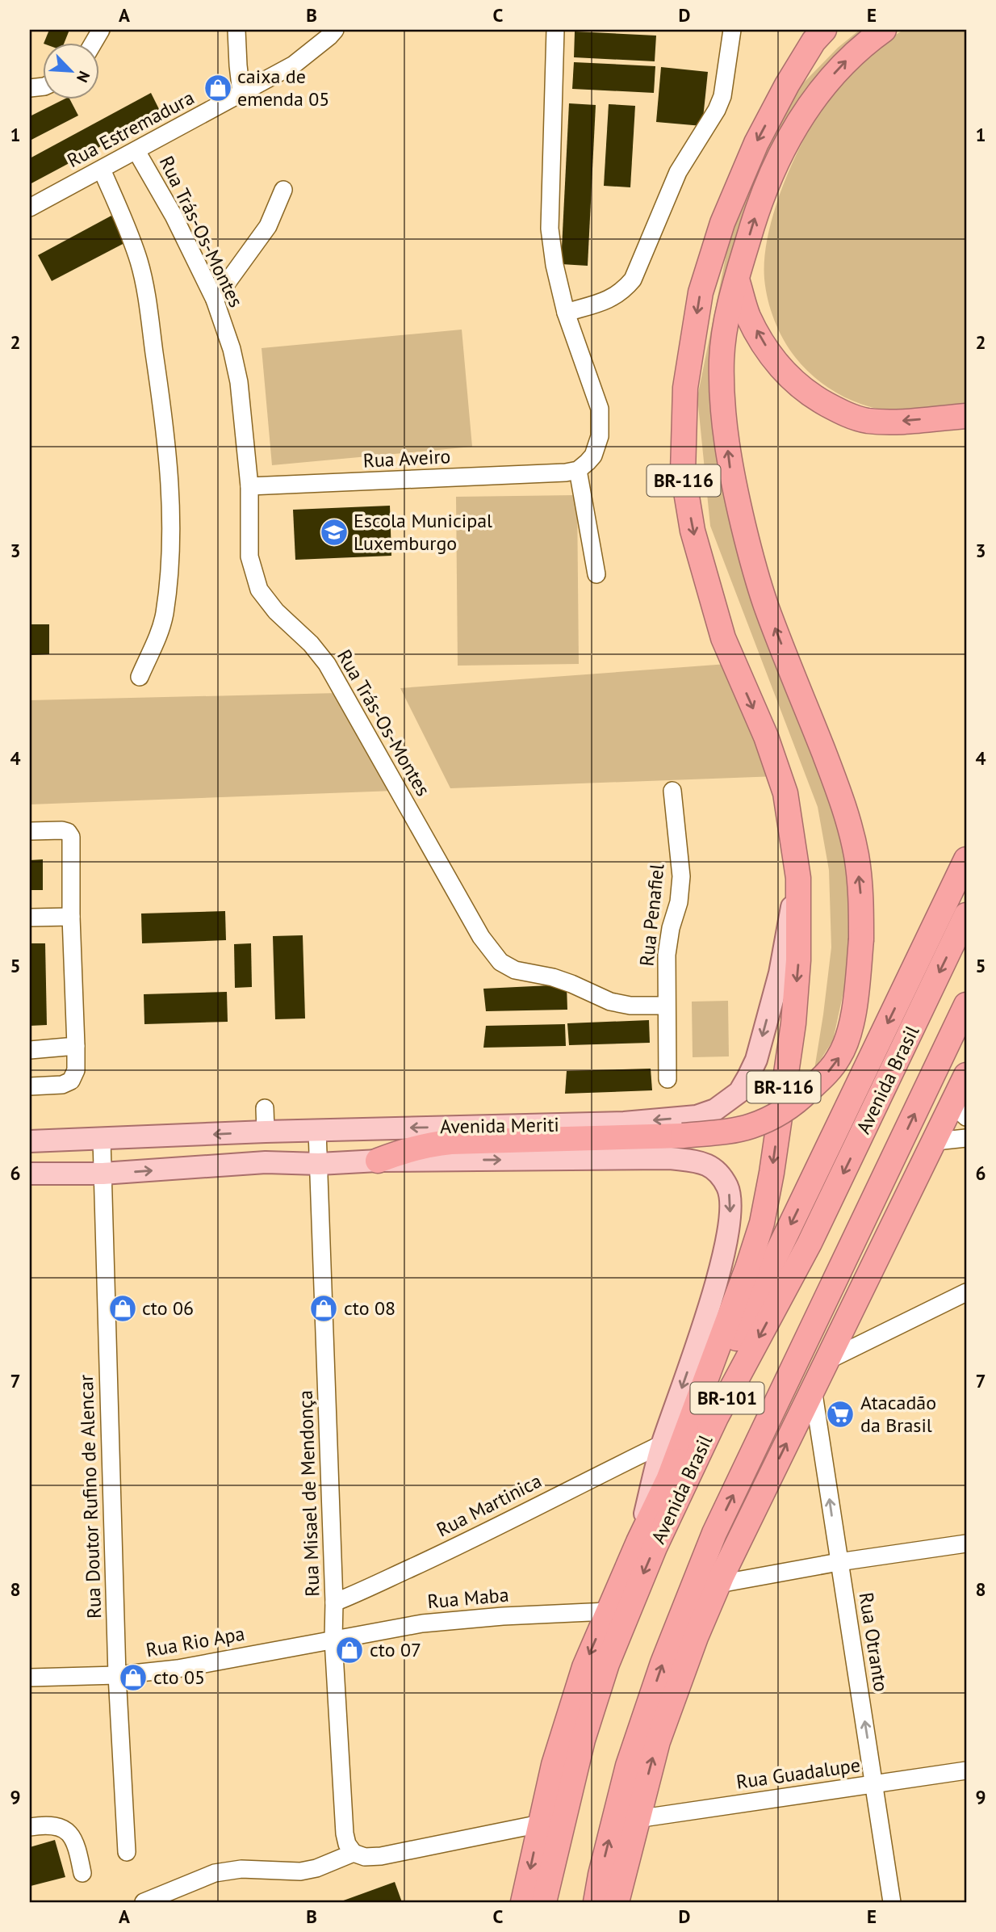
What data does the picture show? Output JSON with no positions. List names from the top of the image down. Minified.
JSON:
{"streets":{"highway":["BR-116","Avenida Brasil","BR-101"],"main road":["Avenida Meriti"],"street":["Rua Estremadura","Rua Trás-Os-Montes","Rua Aveiro","Rua Penafiel","Rua Misael de Mendonça","Rua Doutor Rufino de Alencar","Rua Martinica","Rua Maba","Rua Rio Apa","Rua Otranto","Rua Guadalupe"]},"crossings":[["Rua Estremadura","Rua Trás-Os-Montes"],["Rua Trás-Os-Montes","Rua Aveiro"],["Rua Trás-Os-Montes","Rua Penafiel"],["BR-116","Avenida Brasil"],["BR-116","Avenida Meriti"],["Avenida Brasil","Avenida Meriti"],["Avenida Brasil","BR-101"],["Avenida Brasil","Rua Martinica"],["Avenida Brasil","Rua Maba"],["Avenida Meriti","Rua Misael de Mendonça"],["Avenida Meriti","Rua Doutor Rufino de Alencar"],["Rua Misael de Mendonça","Rua Martinica"],["Rua Misael de Mendonça","Rua Maba"],["Rua Misael de Mendonça","Rua Rio Apa"],["Rua Doutor Rufino de Alencar","Rua Rio Apa"],["Rua Maba","Rua Rio Apa"],["Rua Otranto","Rua Guadalupe"]],"one_way":["Rua Otranto"],"places":{"shop":["caixa de emenda 05","cto 06","cto 08","cto 07","cto 05"],"school or university":["Escola Municipal Luxemburgo"],"supermarket":["Atacadão da Brasil"]},"north":"bottom right","grid":{"columns":["A","B","C","D","E"],"rows":["1","2","3","4","5","6","7","8","9"]}}
